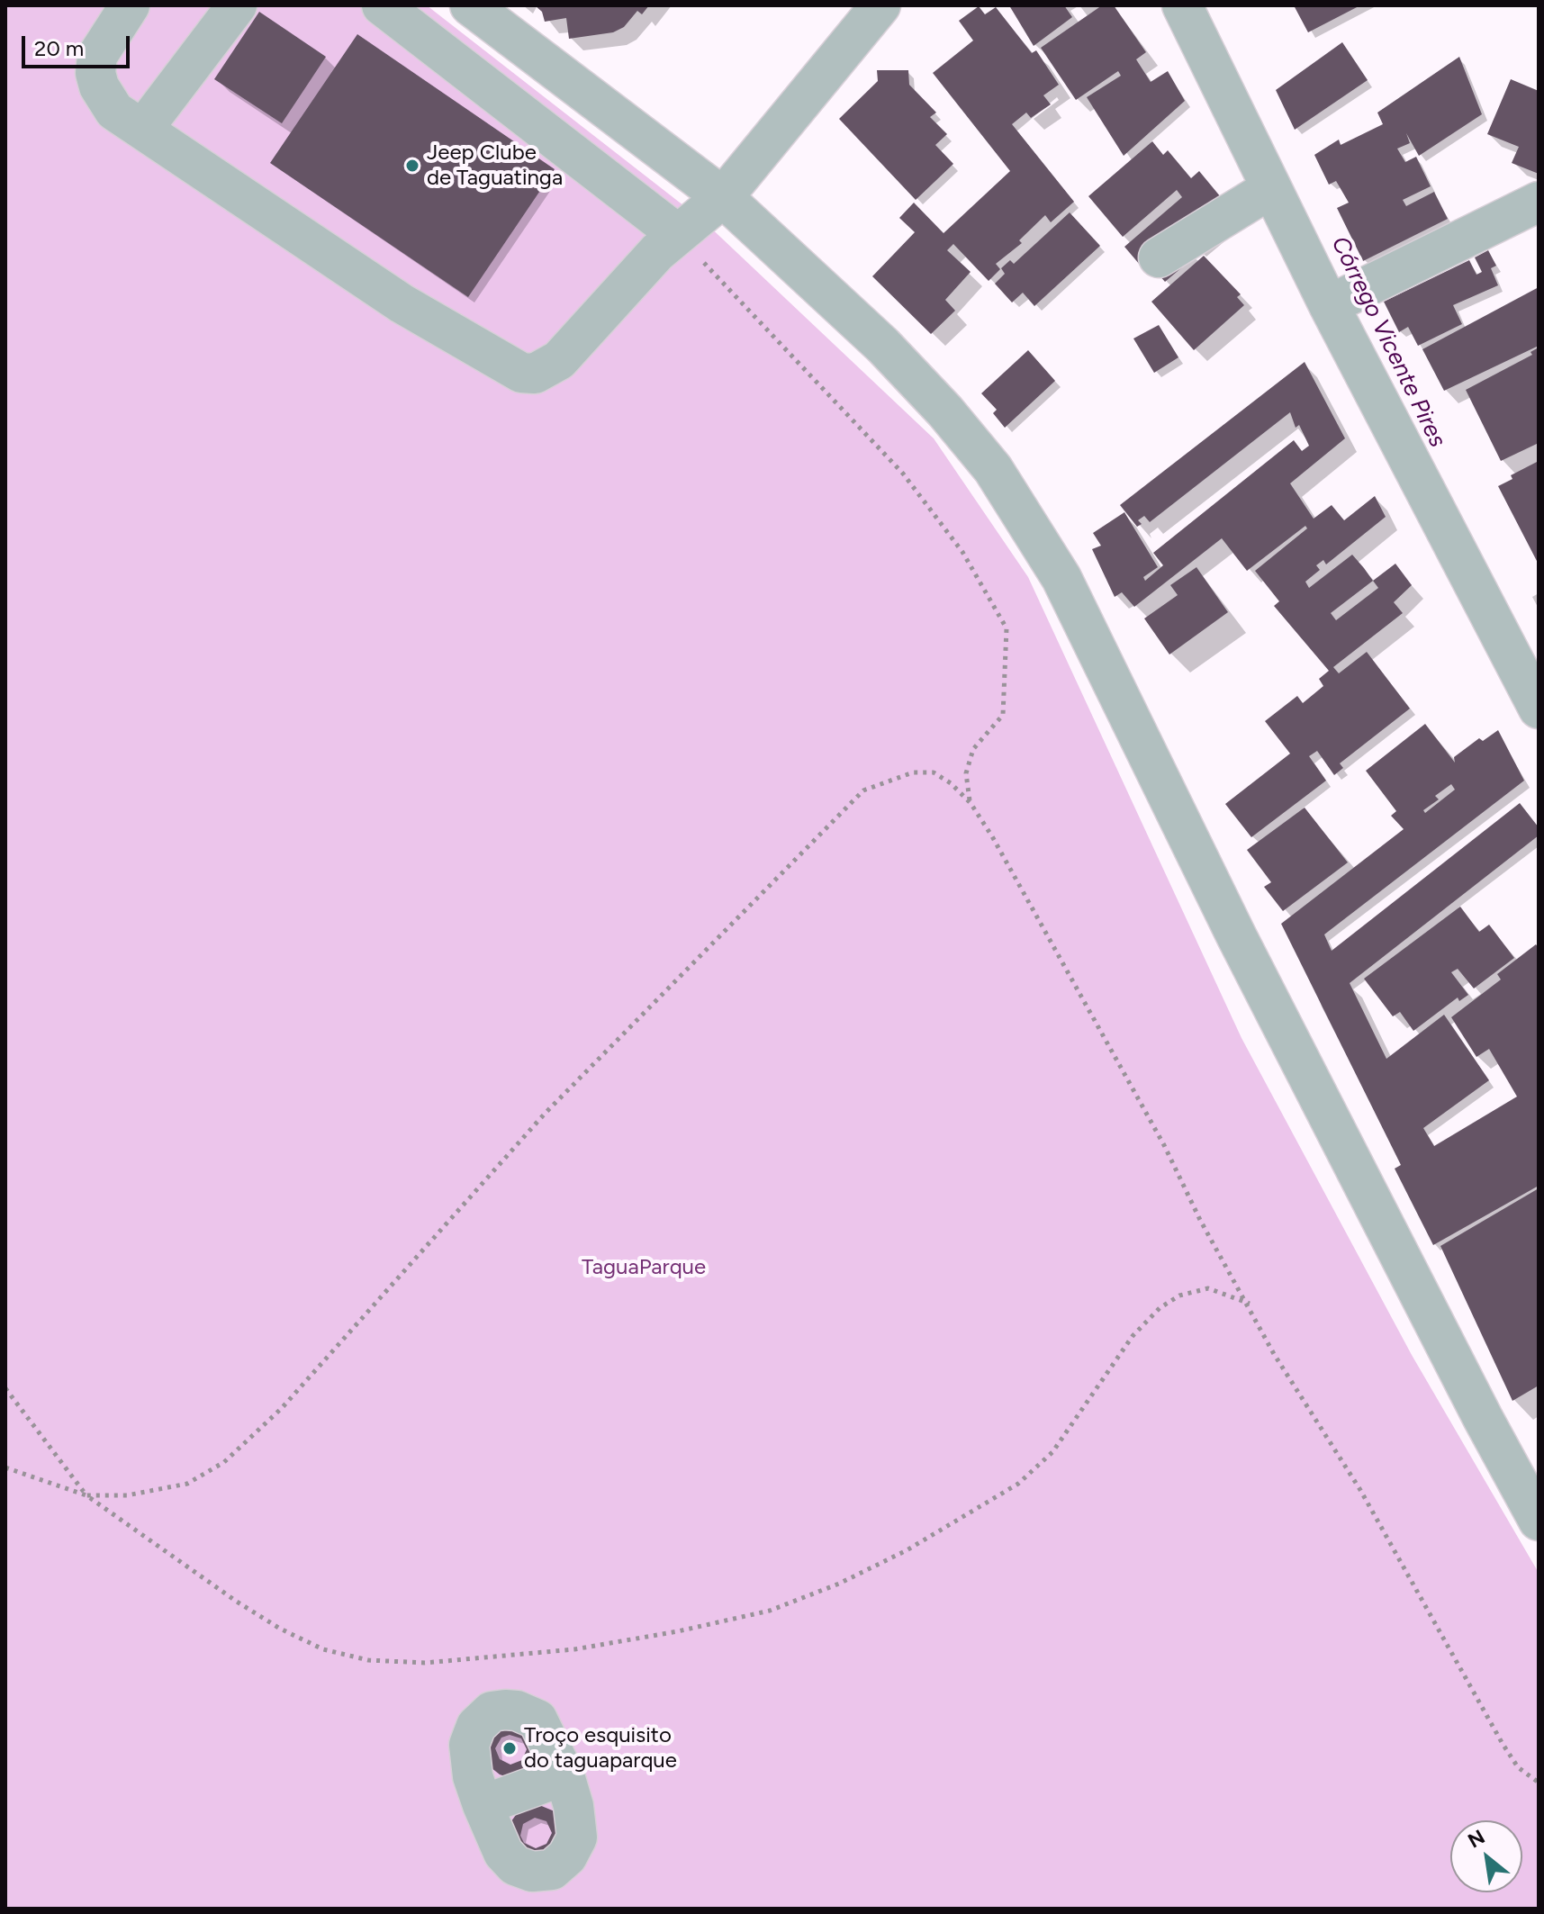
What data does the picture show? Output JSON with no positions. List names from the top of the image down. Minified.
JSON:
{"water":["Córrego Vicente Pires"],"parks":["TaguaParque"],"places":["Jeep Clube de Taguatinga","Troço esquisito do taguaparque"],"scale_bar":"20 m","north":"top left"}
